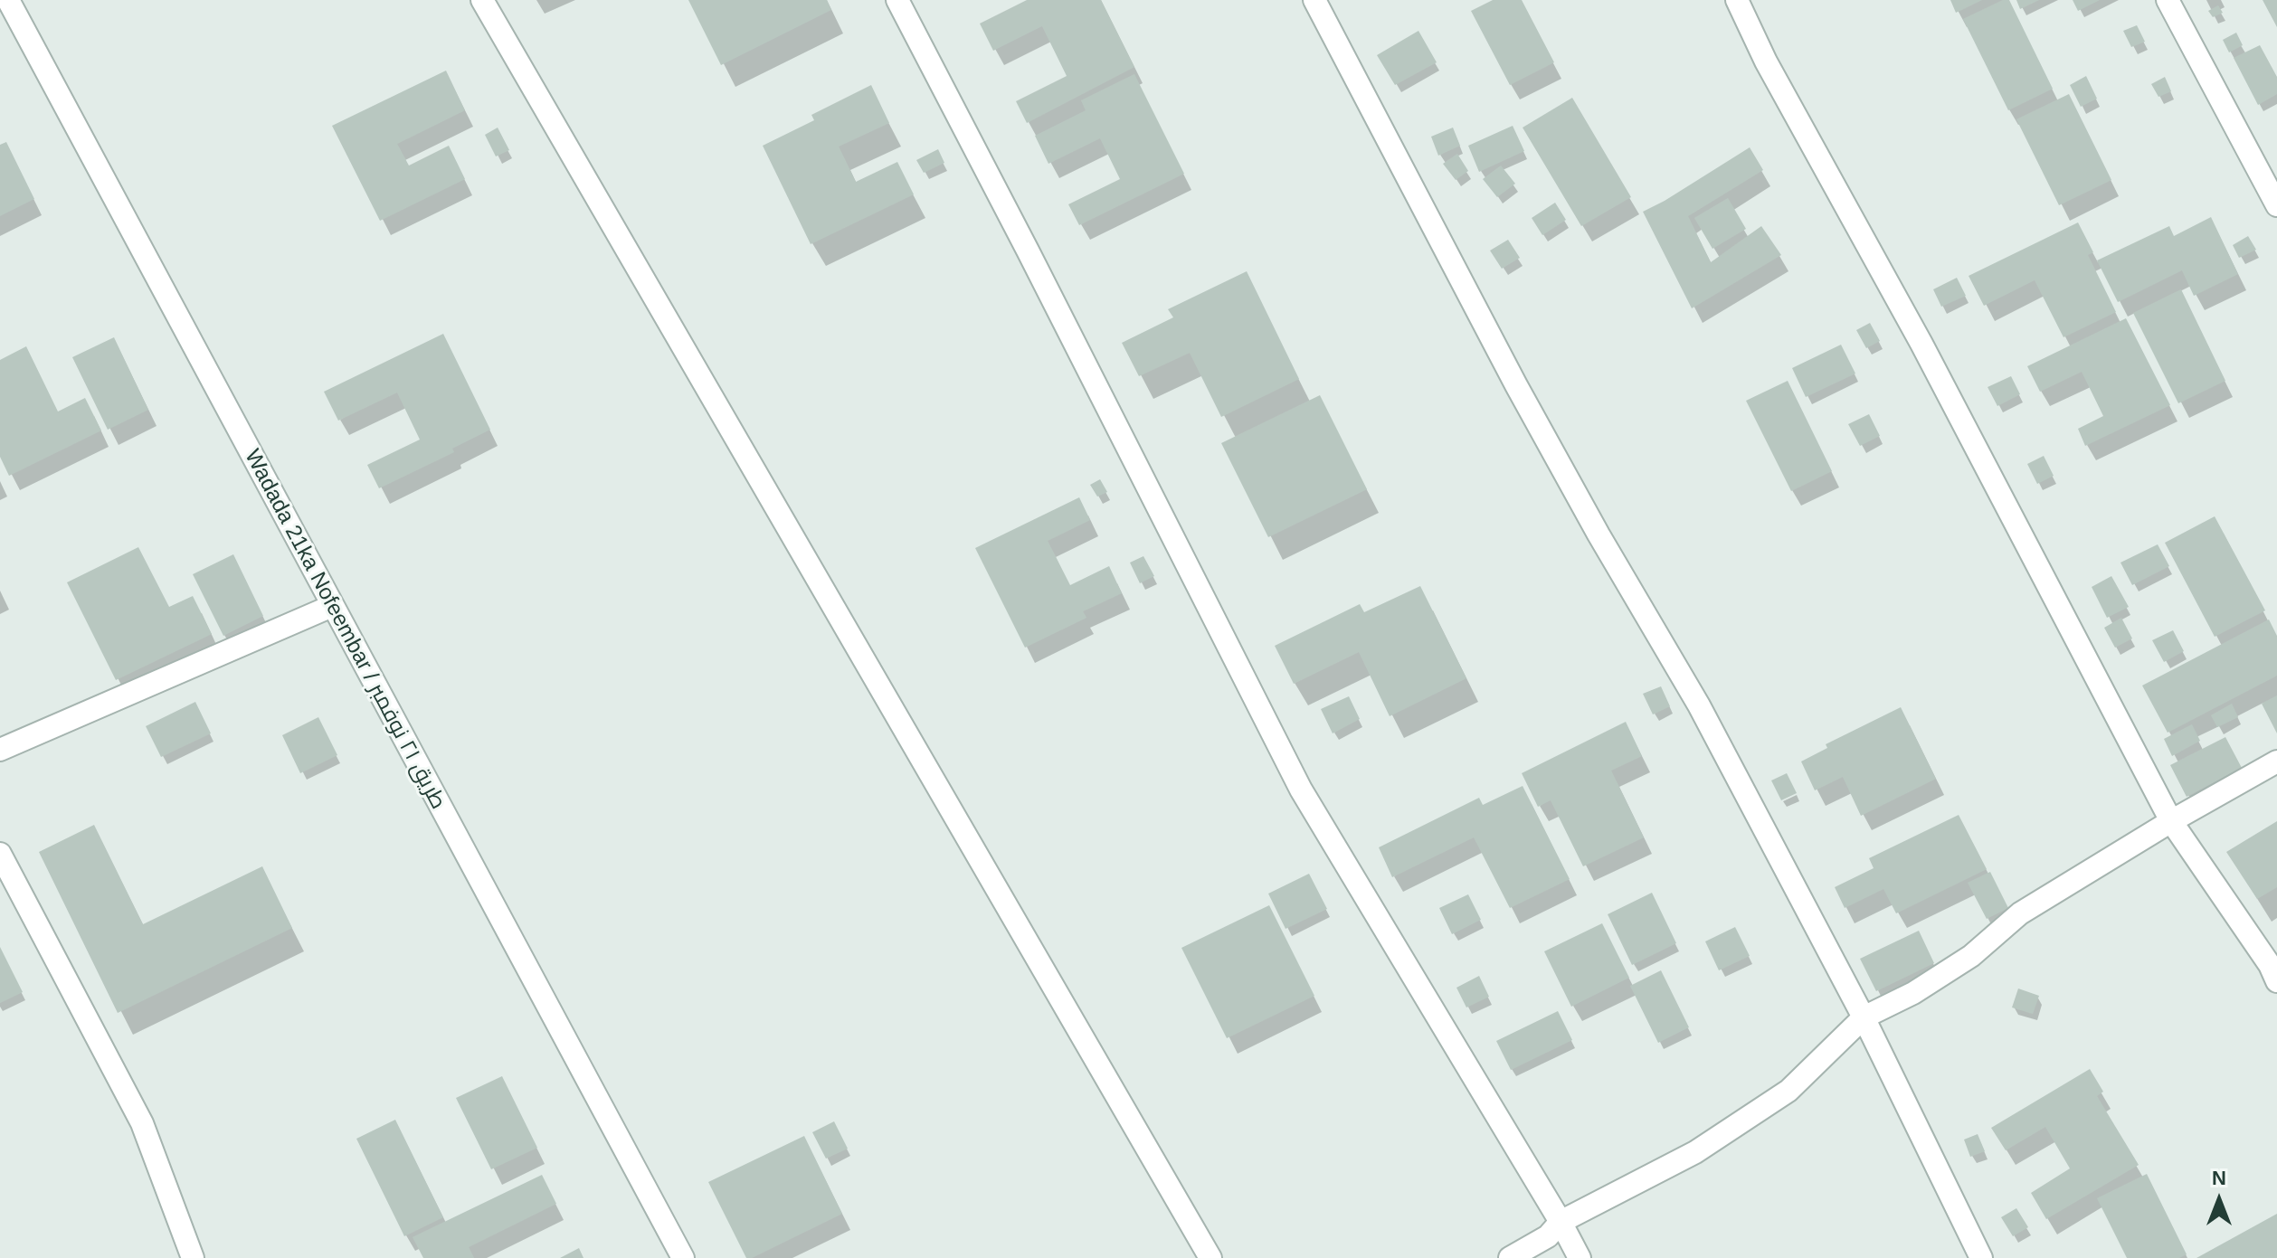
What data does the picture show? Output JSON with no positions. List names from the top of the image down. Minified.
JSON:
{"streets":{"street":["Wadada 21ka Nofeembar / طريق ٢١ نوفمبر"]},"north":"top"}
